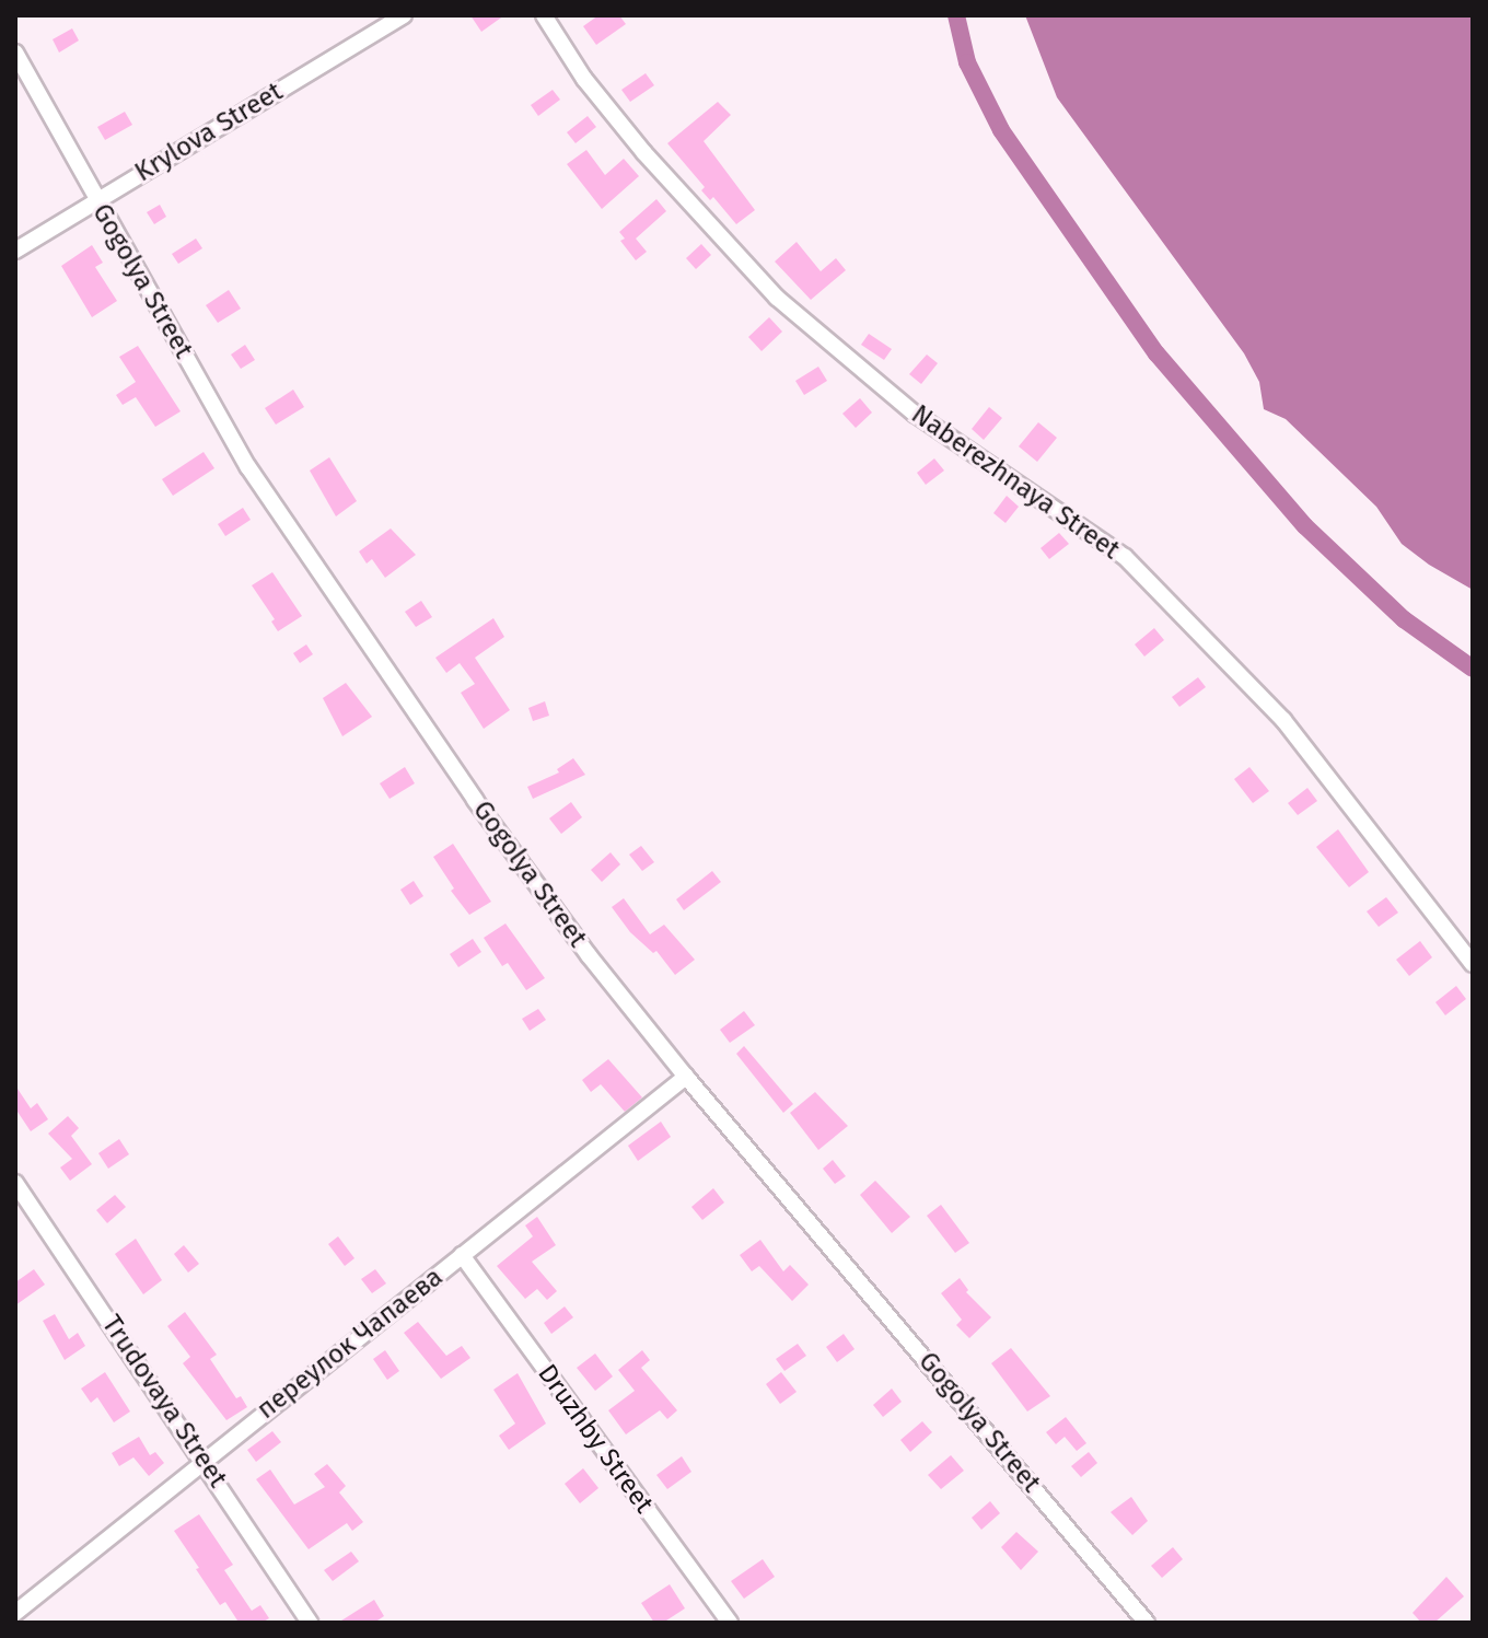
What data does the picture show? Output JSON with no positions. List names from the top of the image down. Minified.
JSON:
{"streets":{"street":["Krylova Street","Gogolya Street","Naberezhnaya Street","переулок Чапаева","Trudovaya Street","Druzhby Street"]},"crossings":[["Krylova Street","Gogolya Street"],["Gogolya Street","переулок Чапаева"],["переулок Чапаева","Trudovaya Street"],["переулок Чапаева","Druzhby Street"]]}
